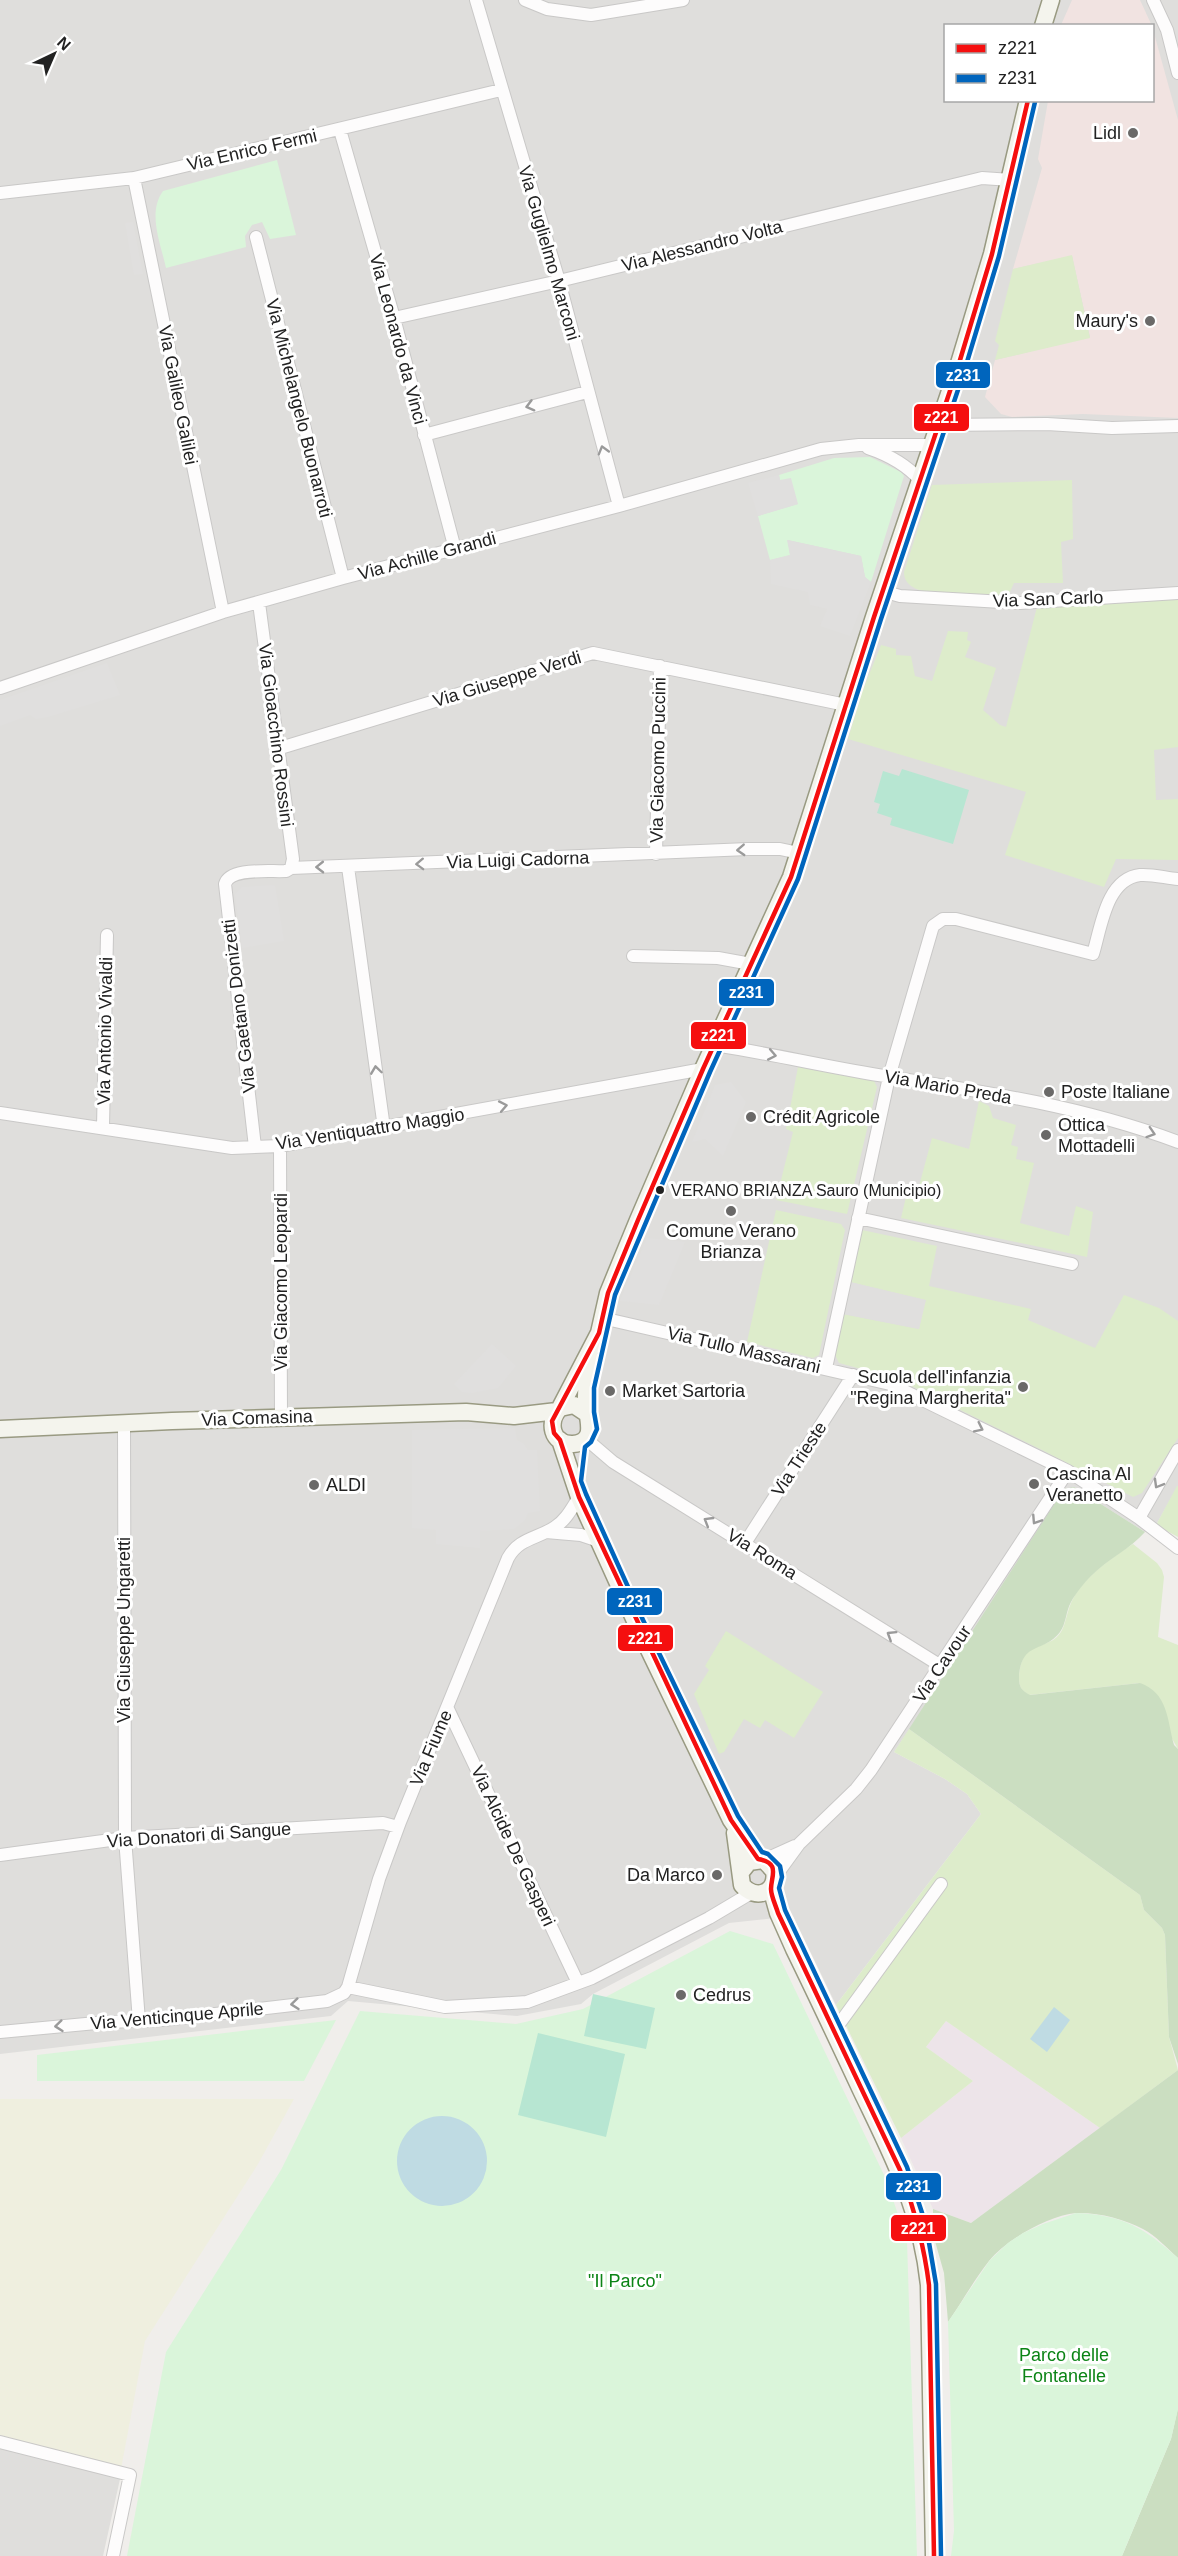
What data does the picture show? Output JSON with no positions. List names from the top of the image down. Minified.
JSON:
{"streets":{"main road":["Via Comasina"],"street":["Via Enrico Fermi","Via Alessandro Volta","Via Guglielmo Marconi","Via Leonardo da Vinci","Via Galileo Galilei","Via Michelangelo Buonarroti","Via Achille Grandi","Via San Carlo","Via Giuseppe Verdi","Via Gioacchino Rossini","Via Giacomo Puccini","Via Luigi Cadorna","Via Gaetano Donizetti","Via Antonio Vivaldi","Via Mario Preda","Via Ventiquattro Maggio","Via Giacomo Leopardi","Via Tullo Massarani","Via Trieste","Via Roma","Via Giuseppe Ungaretti","Via Cavour","Via Fiume","Via Donatori di Sangue","Via Alcide De Gasperi","Via Venticinque Aprile"]},"crossings":[["Via Enrico Fermi","Via Guglielmo Marconi"],["Via Enrico Fermi","Via Leonardo da Vinci"],["Via Enrico Fermi","Via Galileo Galilei"],["Via Alessandro Volta","Via Guglielmo Marconi"],["Via Alessandro Volta","Via Leonardo da Vinci"],["Via Guglielmo Marconi","Via Achille Grandi"],["Via Leonardo da Vinci","Via Achille Grandi"],["Via Galileo Galilei","Via Achille Grandi"],["Via Michelangelo Buonarroti","Via Achille Grandi"],["Via Achille Grandi","Via Gioacchino Rossini"],["Via Giuseppe Verdi","Via Gioacchino Rossini"],["Via Giuseppe Verdi","Via Giacomo Puccini"],["Via Gioacchino Rossini","Via Luigi Cadorna"],["Via Giacomo Puccini","Via Luigi Cadorna"],["Via Luigi Cadorna","Via Gaetano Donizetti"],["Via Gaetano Donizetti","Via Ventiquattro Maggio"],["Via Antonio Vivaldi","Via Ventiquattro Maggio"],["Via Ventiquattro Maggio","Via Giacomo Leopardi"],["Via Giacomo Leopardi","Via Comasina"],["Via Tullo Massarani","Via Trieste"],["Via Tullo Massarani","Via Cavour"],["Via Comasina","Via Roma"],["Via Comasina","Via Giuseppe Ungaretti"],["Via Trieste","Via Roma"],["Via Roma","Via Cavour"],["Via Giuseppe Ungaretti","Via Donatori di Sangue"],["Via Giuseppe Ungaretti","Via Venticinque Aprile"],["Via Fiume","Via Donatori di Sangue"],["Via Fiume","Via Alcide De Gasperi"],["Via Fiume","Via Venticinque Aprile"]],"one_way":["Via Luigi Cadorna","Via Mario Preda","Via Ventiquattro Maggio","Via Tullo Massarani","Via Roma","Via Cavour","Via Venticinque Aprile"],"parks":["\"Il Parco\"","Parco delle Fontanelle"],"places":["Lidl","Maury's","Poste Italiane","Crédit Agricole","Ottica Mottadelli","VERANO BRIANZA Sauro (Municipio)","Comune Verano Brianza","Scuola dell'infanzia \"Regina Margherita\"","Market Sartoria","Cascina Al Veranetto","ALDI","Da Marco","Cedrus"],"lines":["transit line z221","transit line z231"],"legend":["z221","z231"],"north":"top right"}
